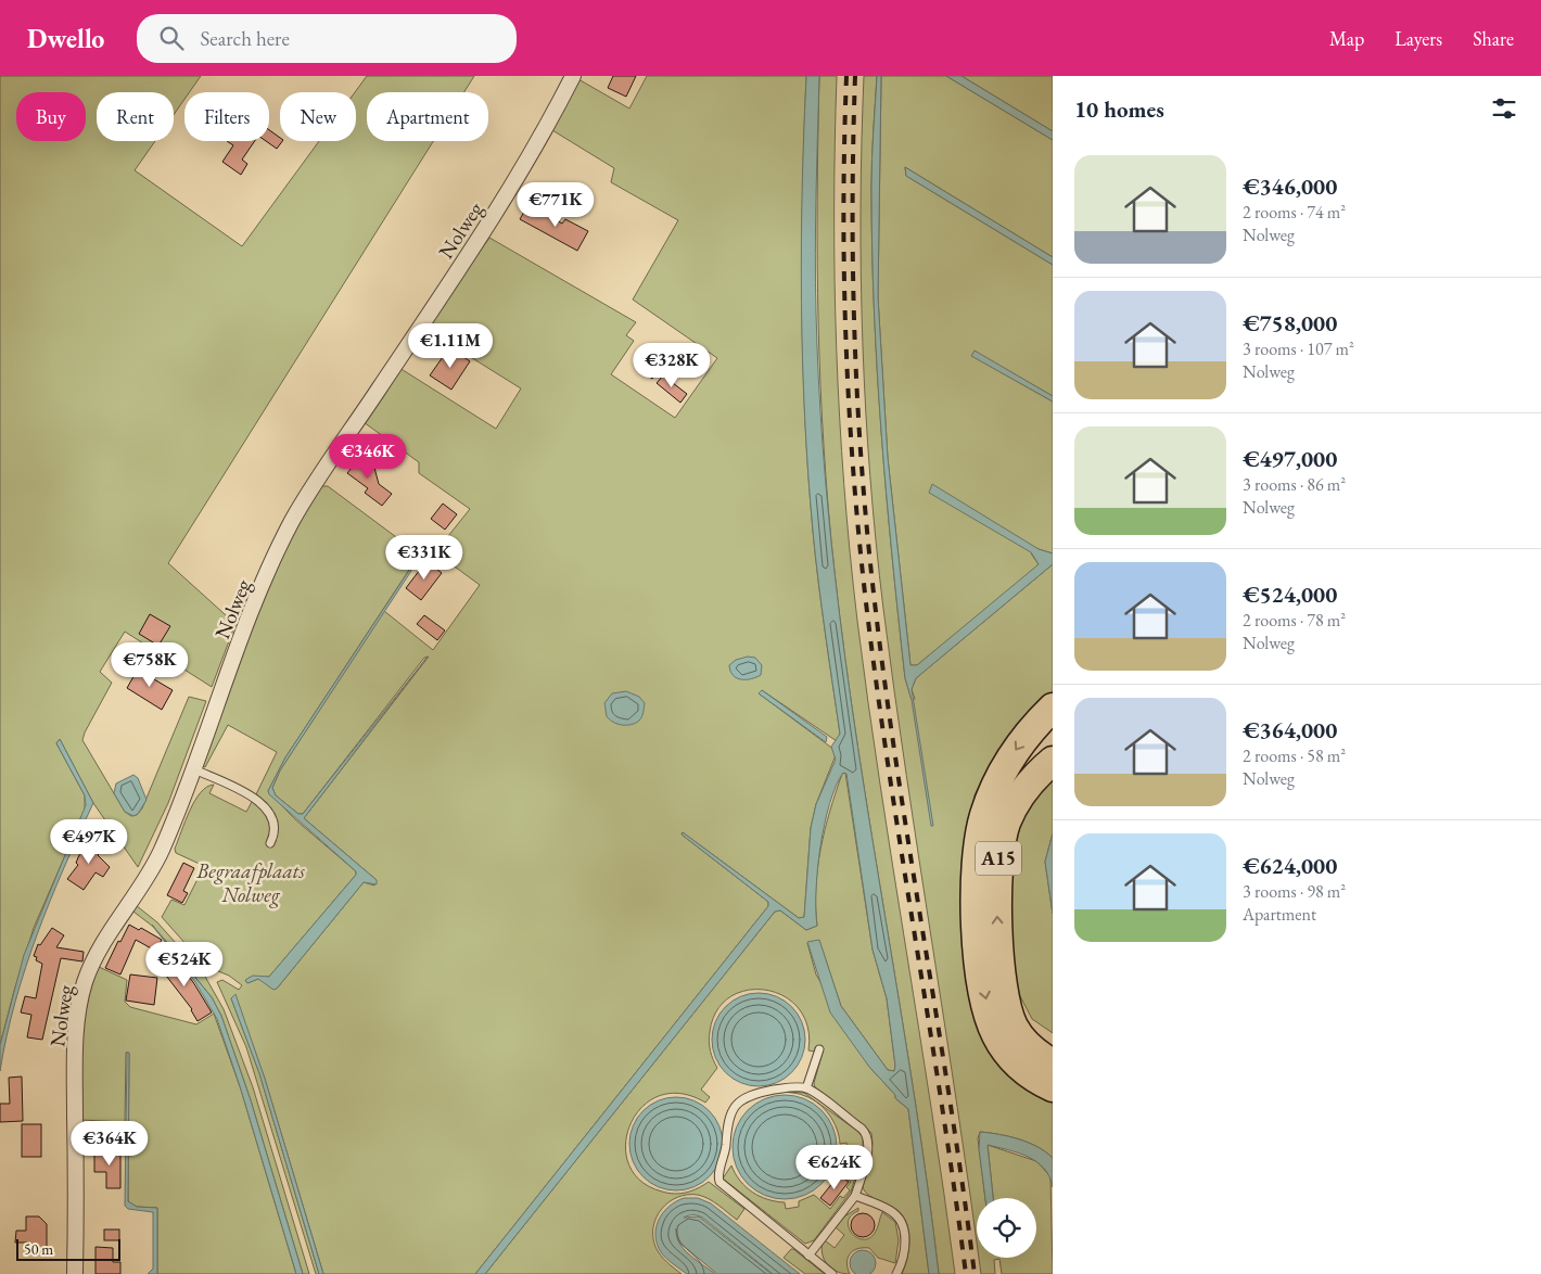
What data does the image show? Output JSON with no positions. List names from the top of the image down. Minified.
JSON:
{"streets":{"highway":["A15"],"street":["Nolweg"]},"parks":["Begraafplaats Nolweg"],"scale_bar":"50 m","page":{"header":"Dwello","search":"Search here","nav":["Map","Layers","Share"],"heading":"10 homes","chip":["Buy","Rent","Filters","New","Apartment"],"list":[{"name":"€346,000","note":"2 rooms · 74 m² · Nolweg"},{"name":"€758,000","note":"3 rooms · 107 m² · Nolweg"},{"name":"€497,000","note":"3 rooms · 86 m² · Nolweg"},{"name":"€524,000","note":"2 rooms · 78 m² · Nolweg"},{"name":"€364,000","note":"2 rooms · 58 m² · Nolweg"},{"name":"€624,000","note":"3 rooms · 98 m² · Apartment"}],"price":["€771K","€1.11M","€328K","€346K","€331K","€758K","€497K","€524K","€364K","€624K"],"scale":"50 m"}}
